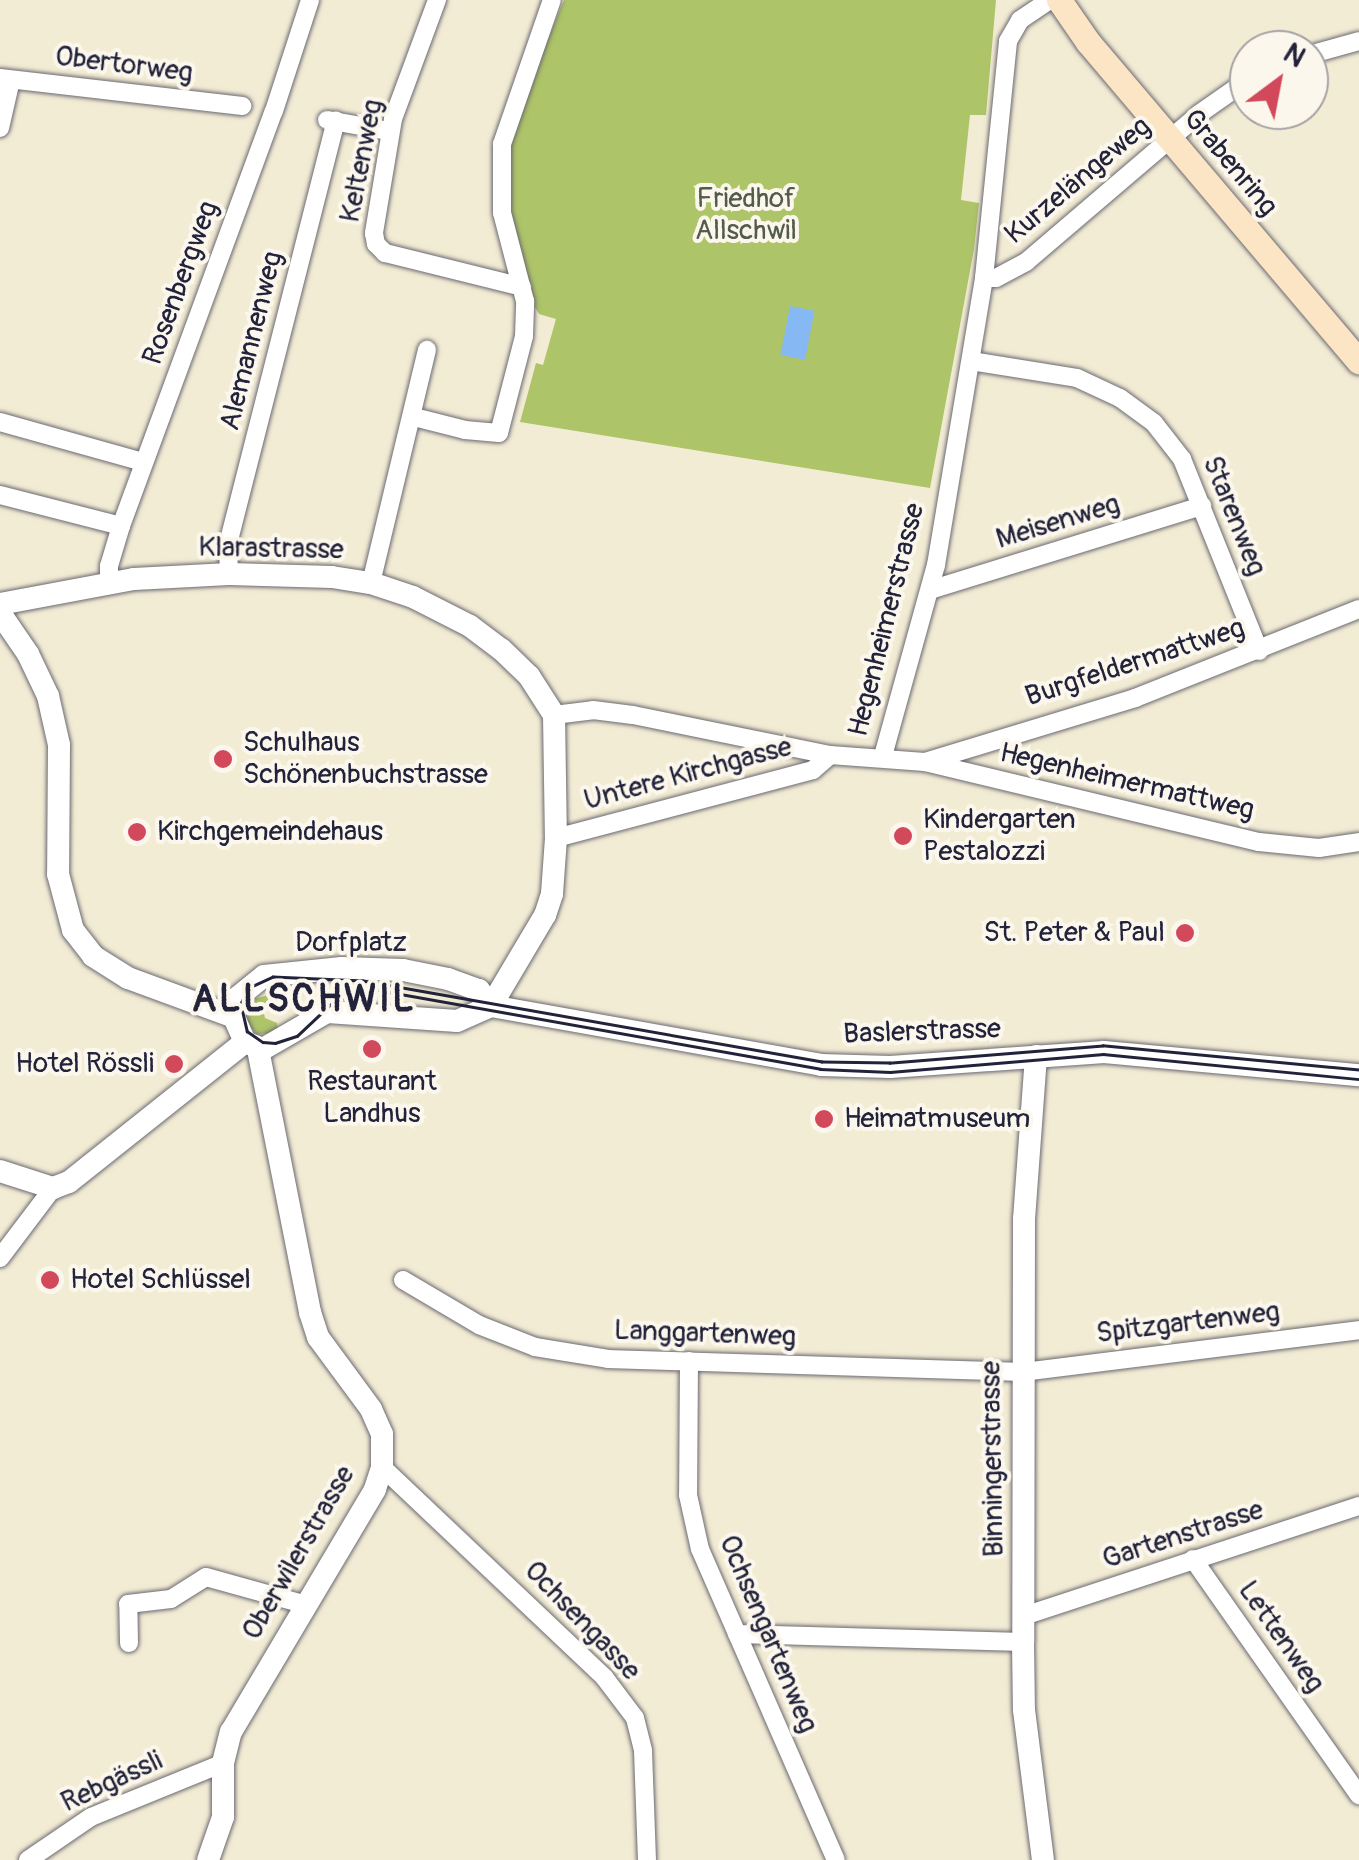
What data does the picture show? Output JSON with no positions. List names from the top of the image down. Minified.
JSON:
{"streets":{"main road":["Grabenring"],"street":["Obertorweg","Keltenweg","Kurzelängeweg","Rosenbergweg","Alemannenweg","Starenweg","Meisenweg","Klarastrasse","Hegenheimerstrasse","Burgfeldermattweg","Untere Kirchgasse","Hegenheimermattweg","Dorfplatz","Baslerstrasse","Spitzgartenweg","Langgartenweg","Binningerstrasse","Gartenstrasse","Oberwilerstrasse","Ochsengasse","Ochsengartenweg","Lettenweg","Rebgässli"]},"crossings":[["Grabenring","Kurzelängeweg"],["Kurzelängeweg","Hegenheimerstrasse"],["Rosenbergweg","Klarastrasse"],["Alemannenweg","Klarastrasse"],["Starenweg","Meisenweg"],["Starenweg","Hegenheimerstrasse"],["Starenweg","Burgfeldermattweg"],["Meisenweg","Hegenheimerstrasse"],["Klarastrasse","Hegenheimerstrasse"],["Hegenheimerstrasse","Untere Kirchgasse"],["Hegenheimerstrasse","Hegenheimermattweg"],["Burgfeldermattweg","Hegenheimermattweg"],["Dorfplatz","Baslerstrasse"],["Baslerstrasse","Binningerstrasse"],["Spitzgartenweg","Langgartenweg"],["Spitzgartenweg","Binningerstrasse"],["Langgartenweg","Binningerstrasse"],["Langgartenweg","Ochsengartenweg"],["Binningerstrasse","Gartenstrasse"],["Gartenstrasse","Lettenweg"],["Oberwilerstrasse","Ochsengasse"],["Oberwilerstrasse","Rebgässli"]],"districts":["ALLSCHWIL"],"parks":["Friedhof Allschwil"],"places":["Schulhaus Schönenbuchstrasse","Kirchgemeindehaus","Kindergarten Pestalozzi","St. Peter & Paul","Restaurant Landhus","Hotel Rössli","Heimatmuseum","Hotel Schlüssel"],"north":"top right"}
